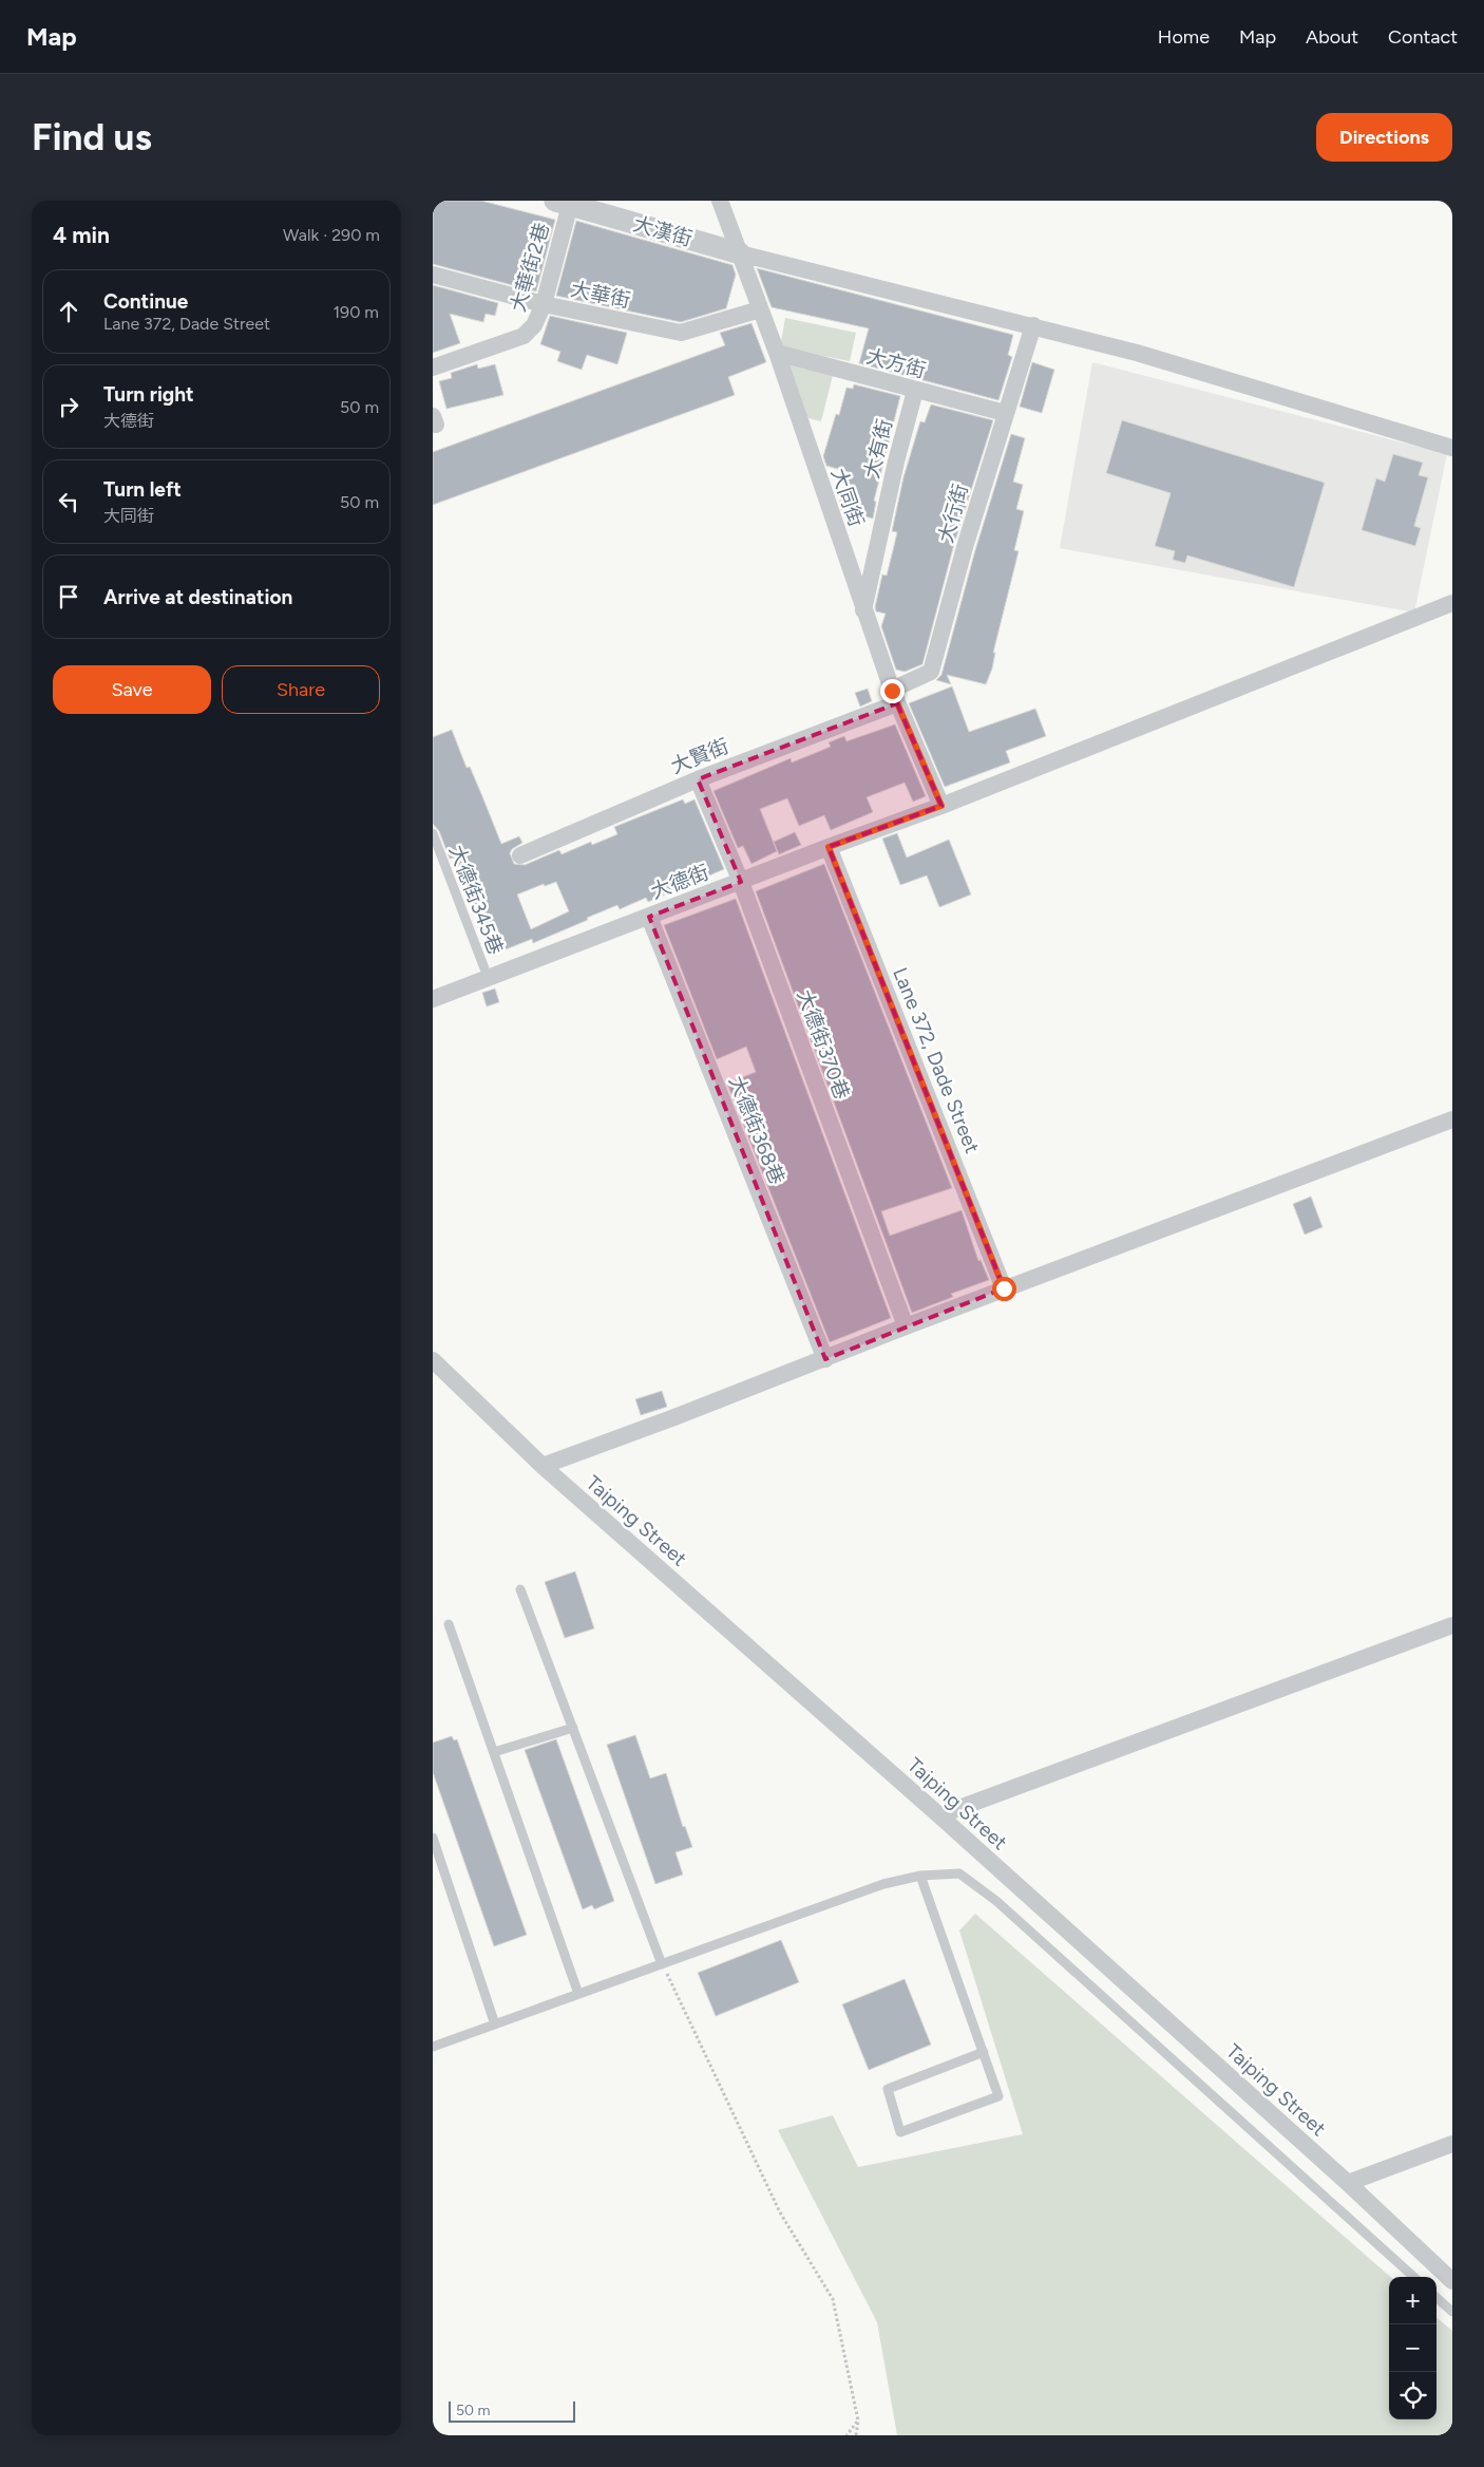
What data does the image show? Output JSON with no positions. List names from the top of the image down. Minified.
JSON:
{"streets":{"street":["大漢街","大華街2巷","大華街","大方街","大有街","大同街","大行街","大賢街","大德街","大德街370巷","Lane 372, Dade Street","大德街368巷","Taiping Street"],"lane":["大德街345巷"]},"crossings":[["大漢街","大華街2巷"],["大漢街","大同街"],["大華街2巷","大華街"],["大華街","大同街"],["大方街","大有街"],["大方街","大同街"],["大方街","大行街"],["大有街","大同街"],["大同街","大行街"],["大同街","大賢街"],["大同街","大德街"],["大行街","大賢街"],["大賢街","大德街370巷"],["大德街","大德街345巷"],["大德街","大德街370巷"],["大德街","Lane 372, Dade Street"],["大德街","大德街368巷"]],"scale_bar":"50 m","page":{"header":"Map","nav":["Home","Map","About","Contact"],"buttons":["Directions",["Save","Share"]],"title":"Find us","heading":["4 min","Walk · 290 m"],"list":[["Continue","Lane 372, Dade Street","190 m"],["Turn right","大德街","50 m"],["Turn left","大同街","50 m"],"Arrive at destination"],"map_buttons":["+","−"],"scale":"50 m"}}
